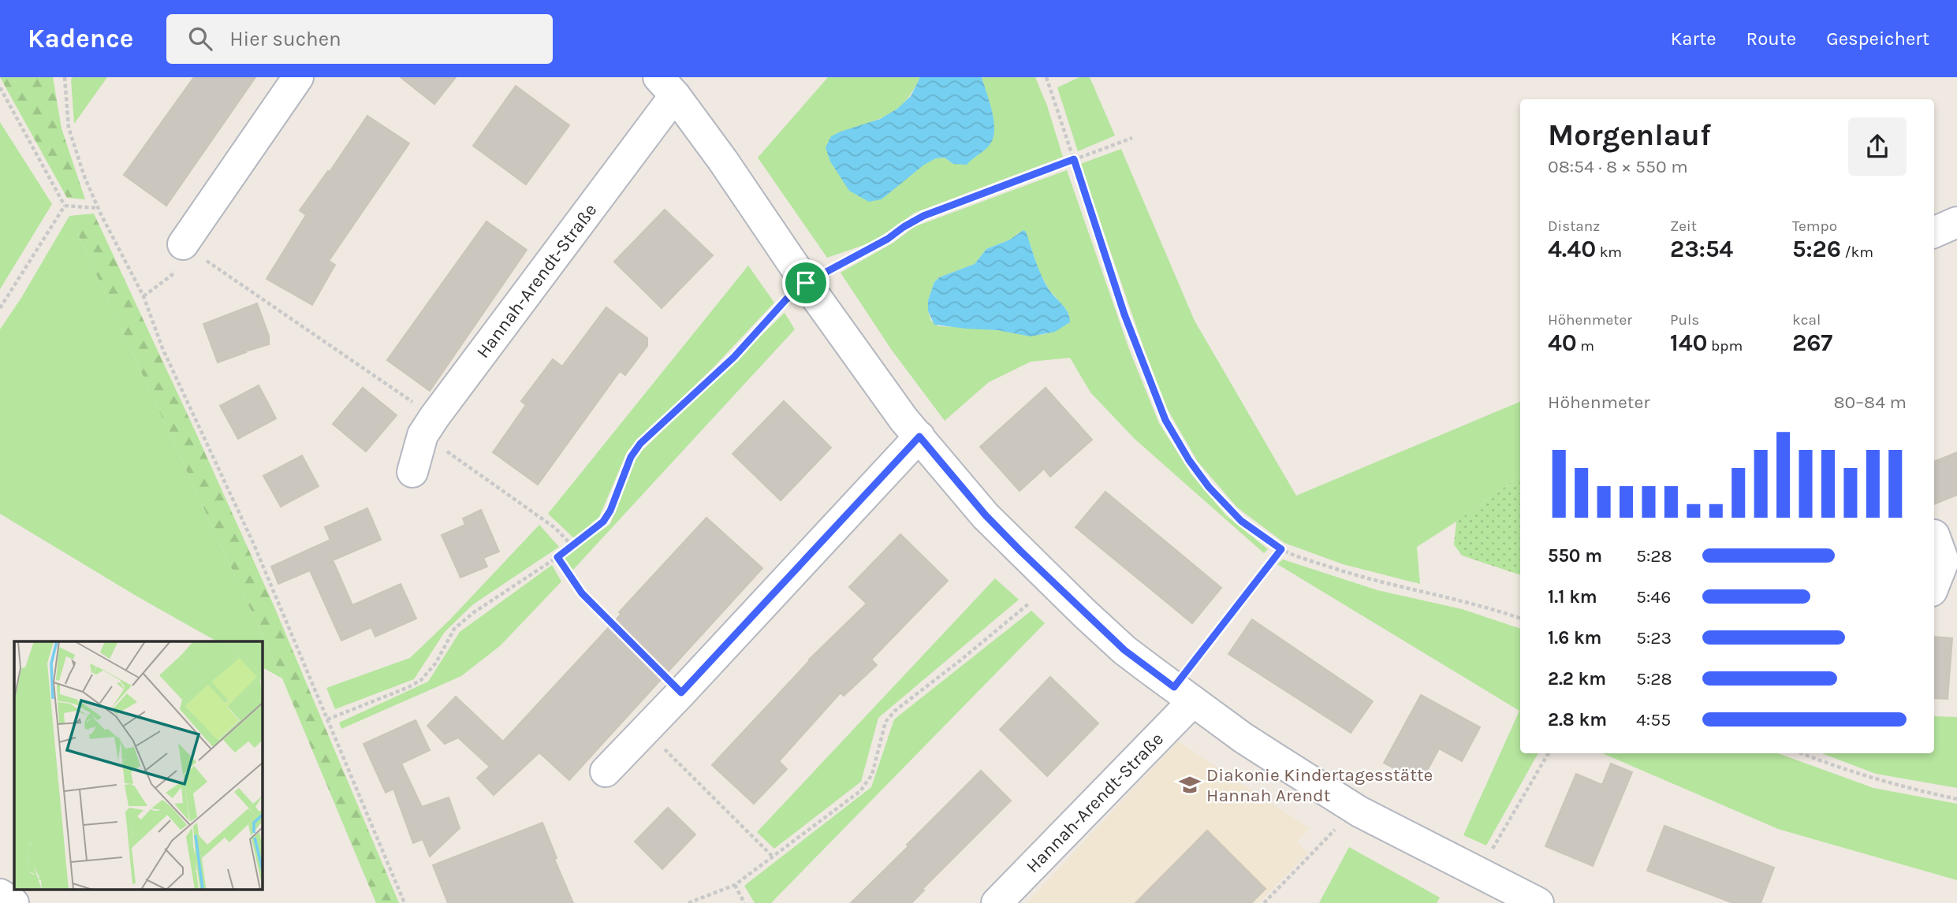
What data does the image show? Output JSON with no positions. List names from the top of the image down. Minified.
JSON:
{"streets":{"street":["Hannah-Arendt-Straße"]},"places":{"school or university":["Diakonie Kindertagesstätte Hannah Arendt"]},"page":{"header":"Kadence","search":"Hier suchen","nav":["Karte","Route","Gespeichert"],"heading":["Morgenlauf","08:54 · 8 × 550 m"],"stats":[["Distanz","4.40 km"],["Zeit","23:54"],["Tempo","5:26 /km"],["Höhenmeter","40 m"],["Puls","140 bpm"],["kcal","267"]],"chart":["Höhenmeter","80–84 m"],"list":[{"name":"550 m","note":"5:28"},{"name":"1.1 km","note":"5:46"},{"name":"1.6 km","note":"5:23"},{"name":"2.2 km","note":"5:28"},{"name":"2.8 km","note":"4:55"}]}}
